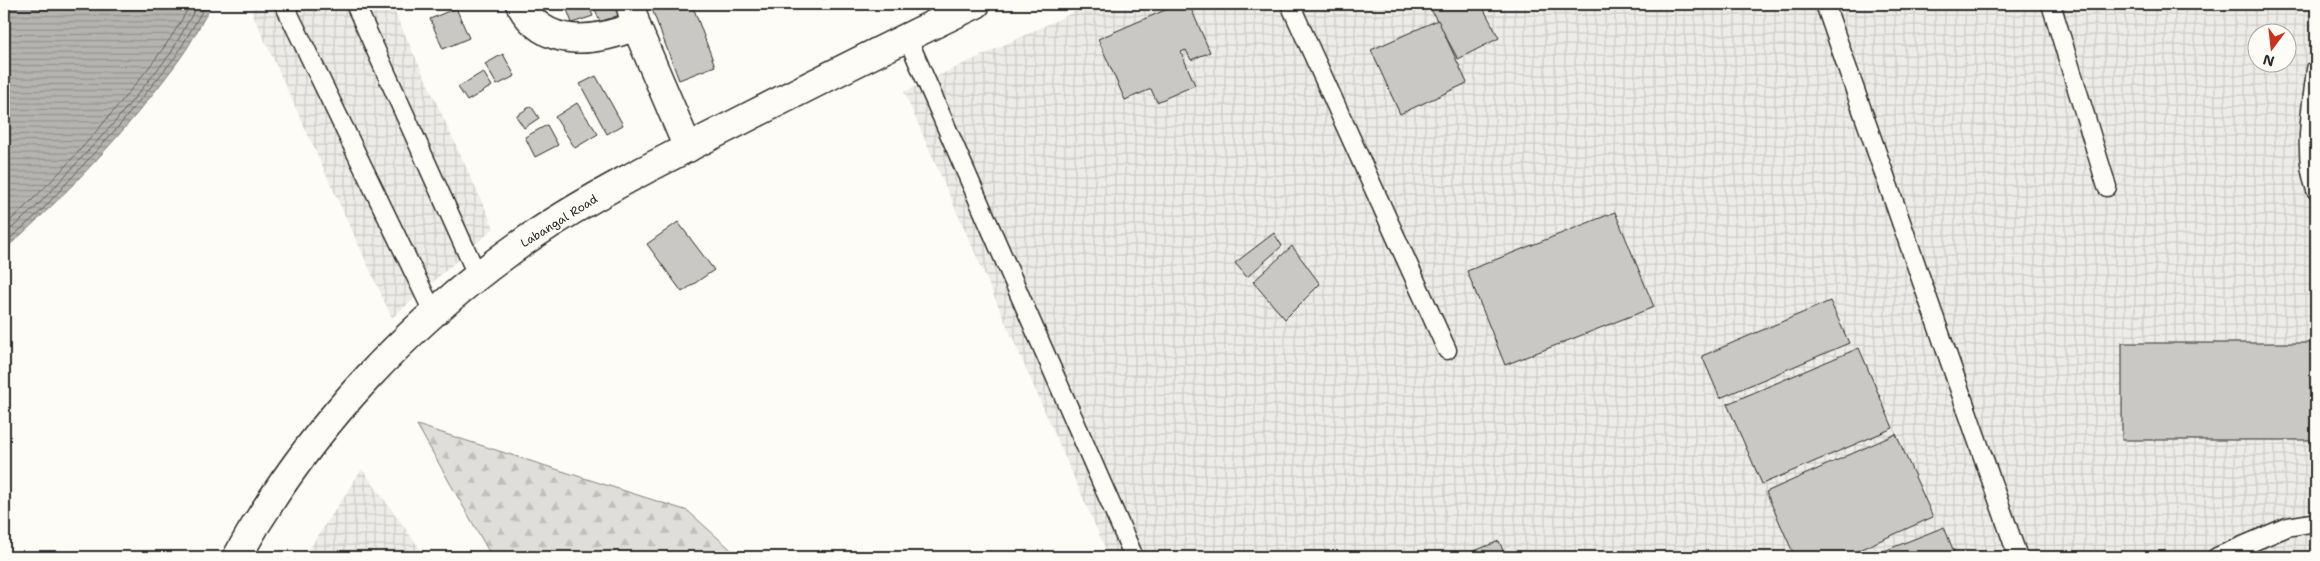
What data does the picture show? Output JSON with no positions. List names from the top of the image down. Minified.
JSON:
{"streets":{"main road":["Labangal Road"]},"north":"bottom"}
